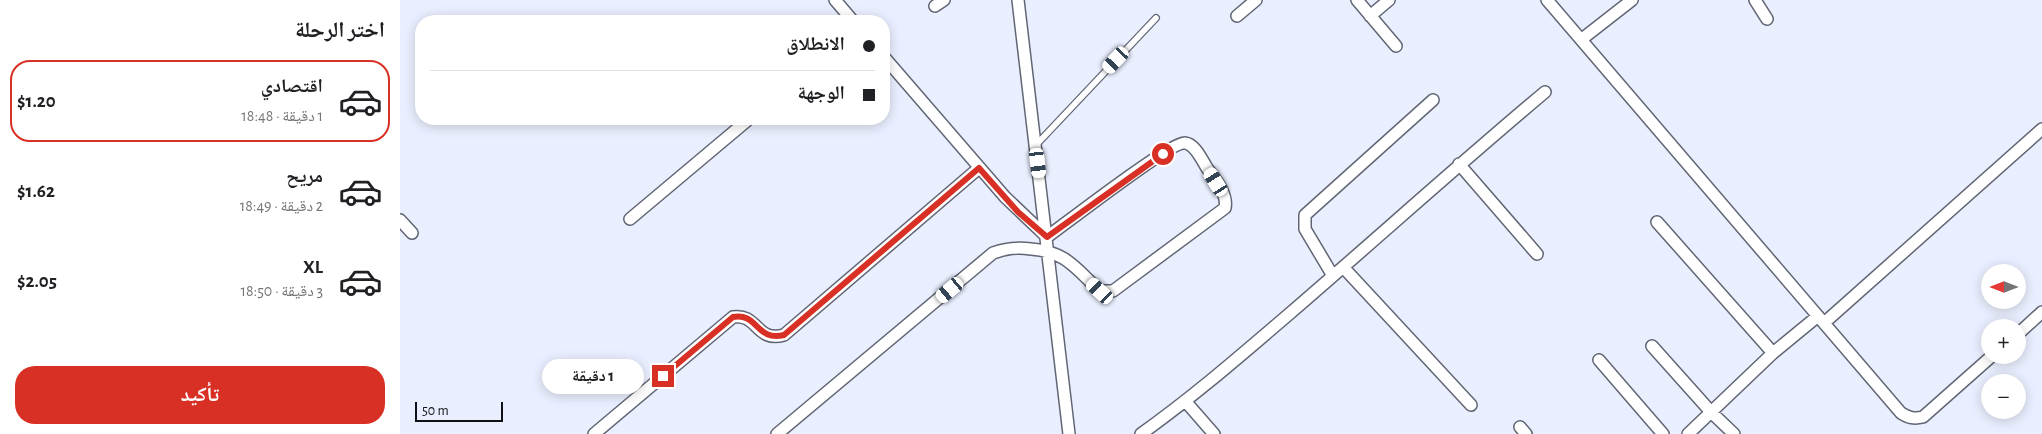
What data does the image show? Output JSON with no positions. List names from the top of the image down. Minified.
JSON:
{"scale_bar":"50 m","north":"left","page":{"heading":"اختر الرحلة","banner":["الانطلاق","الوجهة"],"list":[{"name":"اقتصادي","note":"1 دقيقة · 18:48","value":"$1.20"},{"name":"مريح","note":"2 دقيقة · 18:49","value":"$1.62"},{"name":"XL","note":"3 دقيقة · 18:50","value":"$2.05"}],"map_buttons":["+","−"],"buttons":"تأكيد","bubble":"1 دقيقة","scale":"50 m"}}
